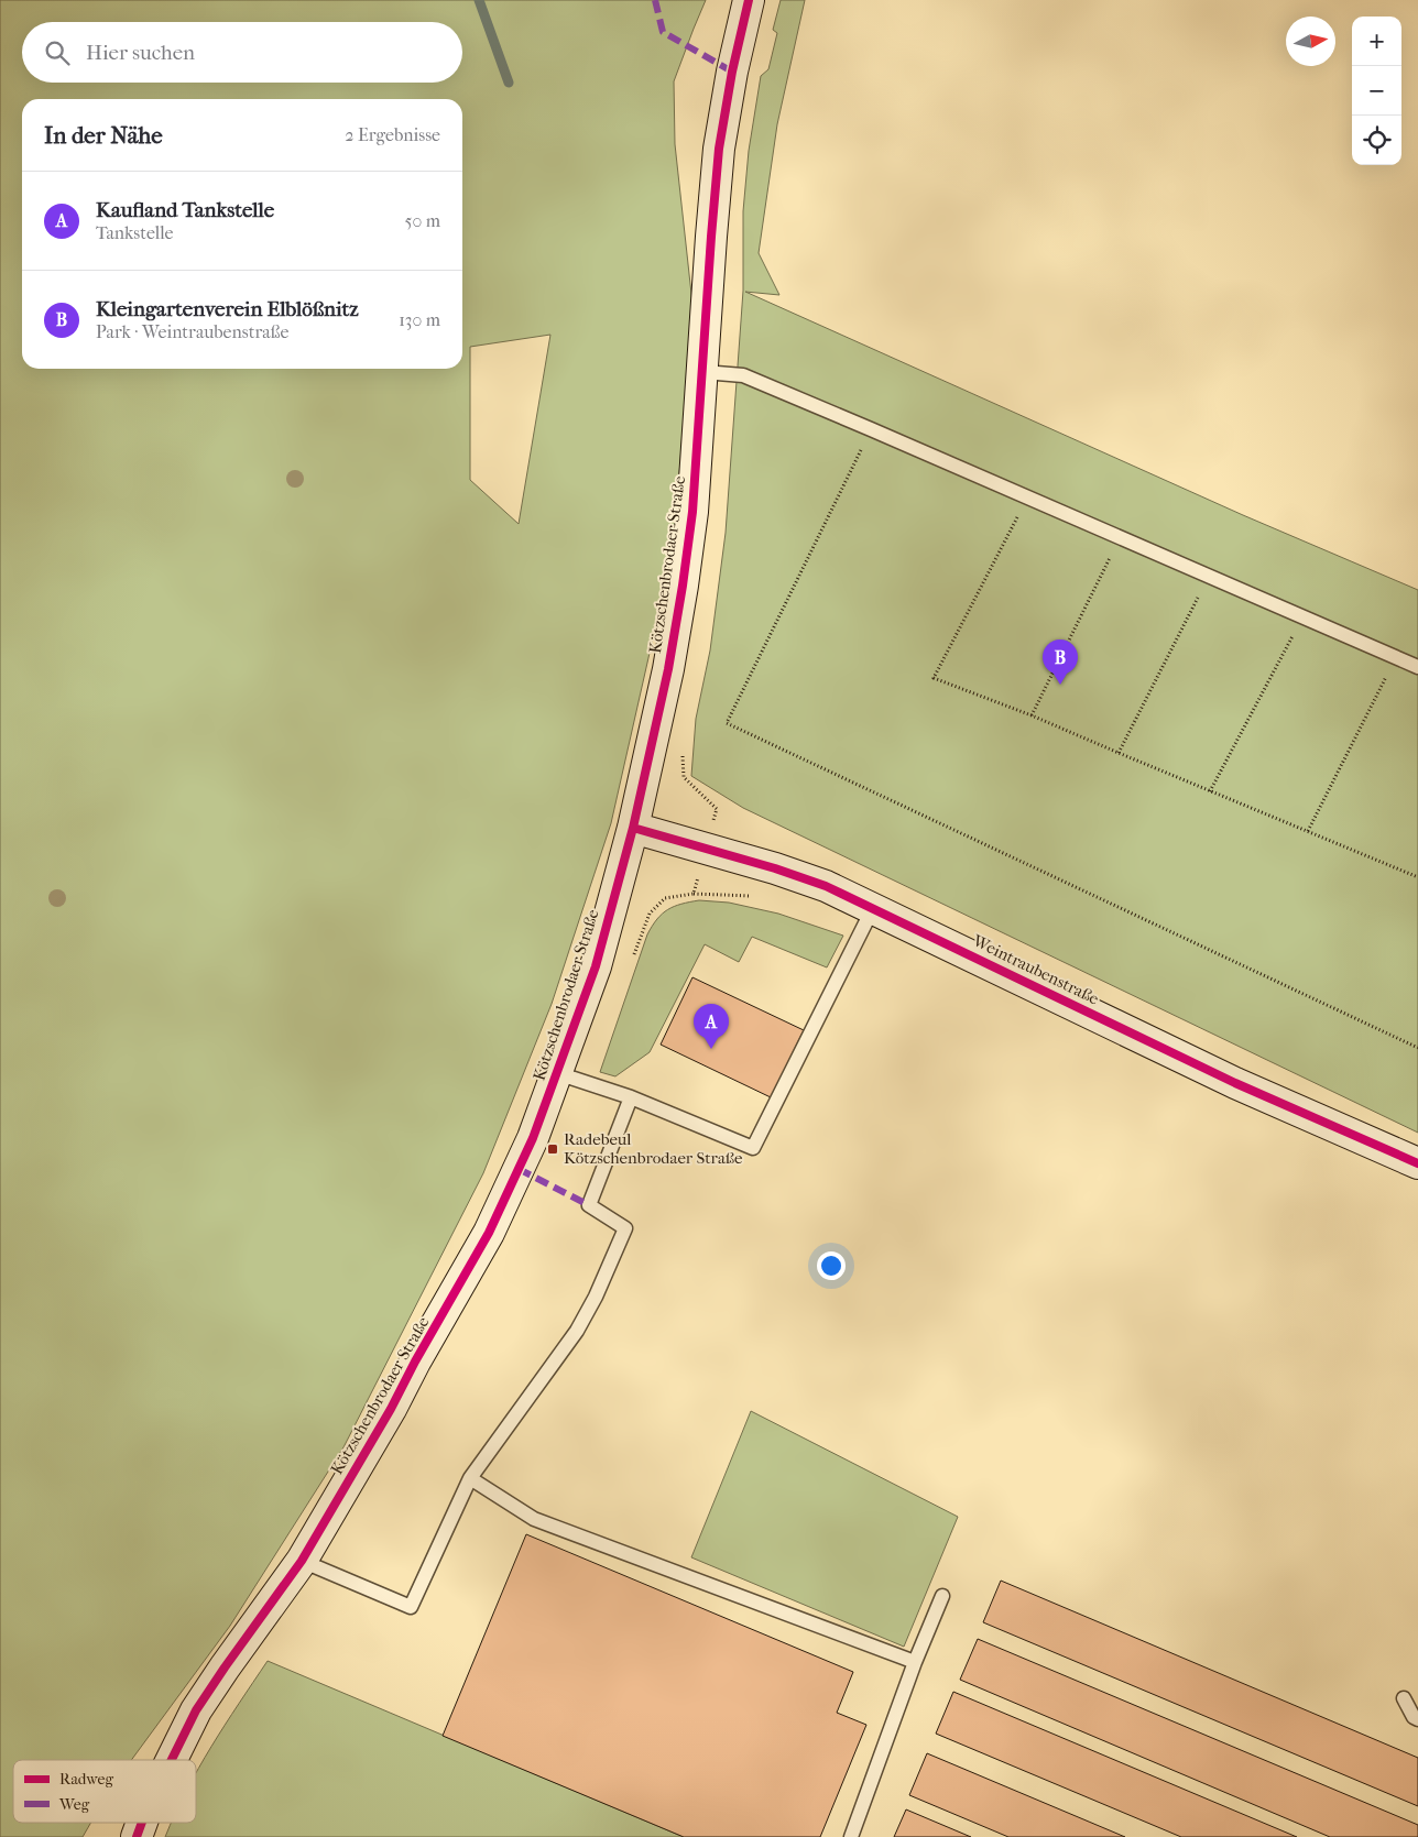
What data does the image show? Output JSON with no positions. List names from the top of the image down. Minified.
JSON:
{"streets":{"street":["Kötzschenbrodaer Straße","Weintraubenstraße"]},"crossings":[["Kötzschenbrodaer Straße","Weintraubenstraße"]],"places":{"transit":["Radebeul Kötzschenbrodaer Straße"]},"legend":["Radweg","Weg"],"north":"right","page":{"map_buttons":["+","−"],"search":"Hier suchen","heading":["In der Nähe","2 Ergebnisse"],"list":[{"mark":"A","name":"Kaufland Tankstelle","note":"Tankstelle","value":"50 m"},{"mark":"B","name":"Kleingartenverein Elblößnitz","note":"Park · Weintraubenstraße","value":"130 m"}],"pins":["B","A"]}}
